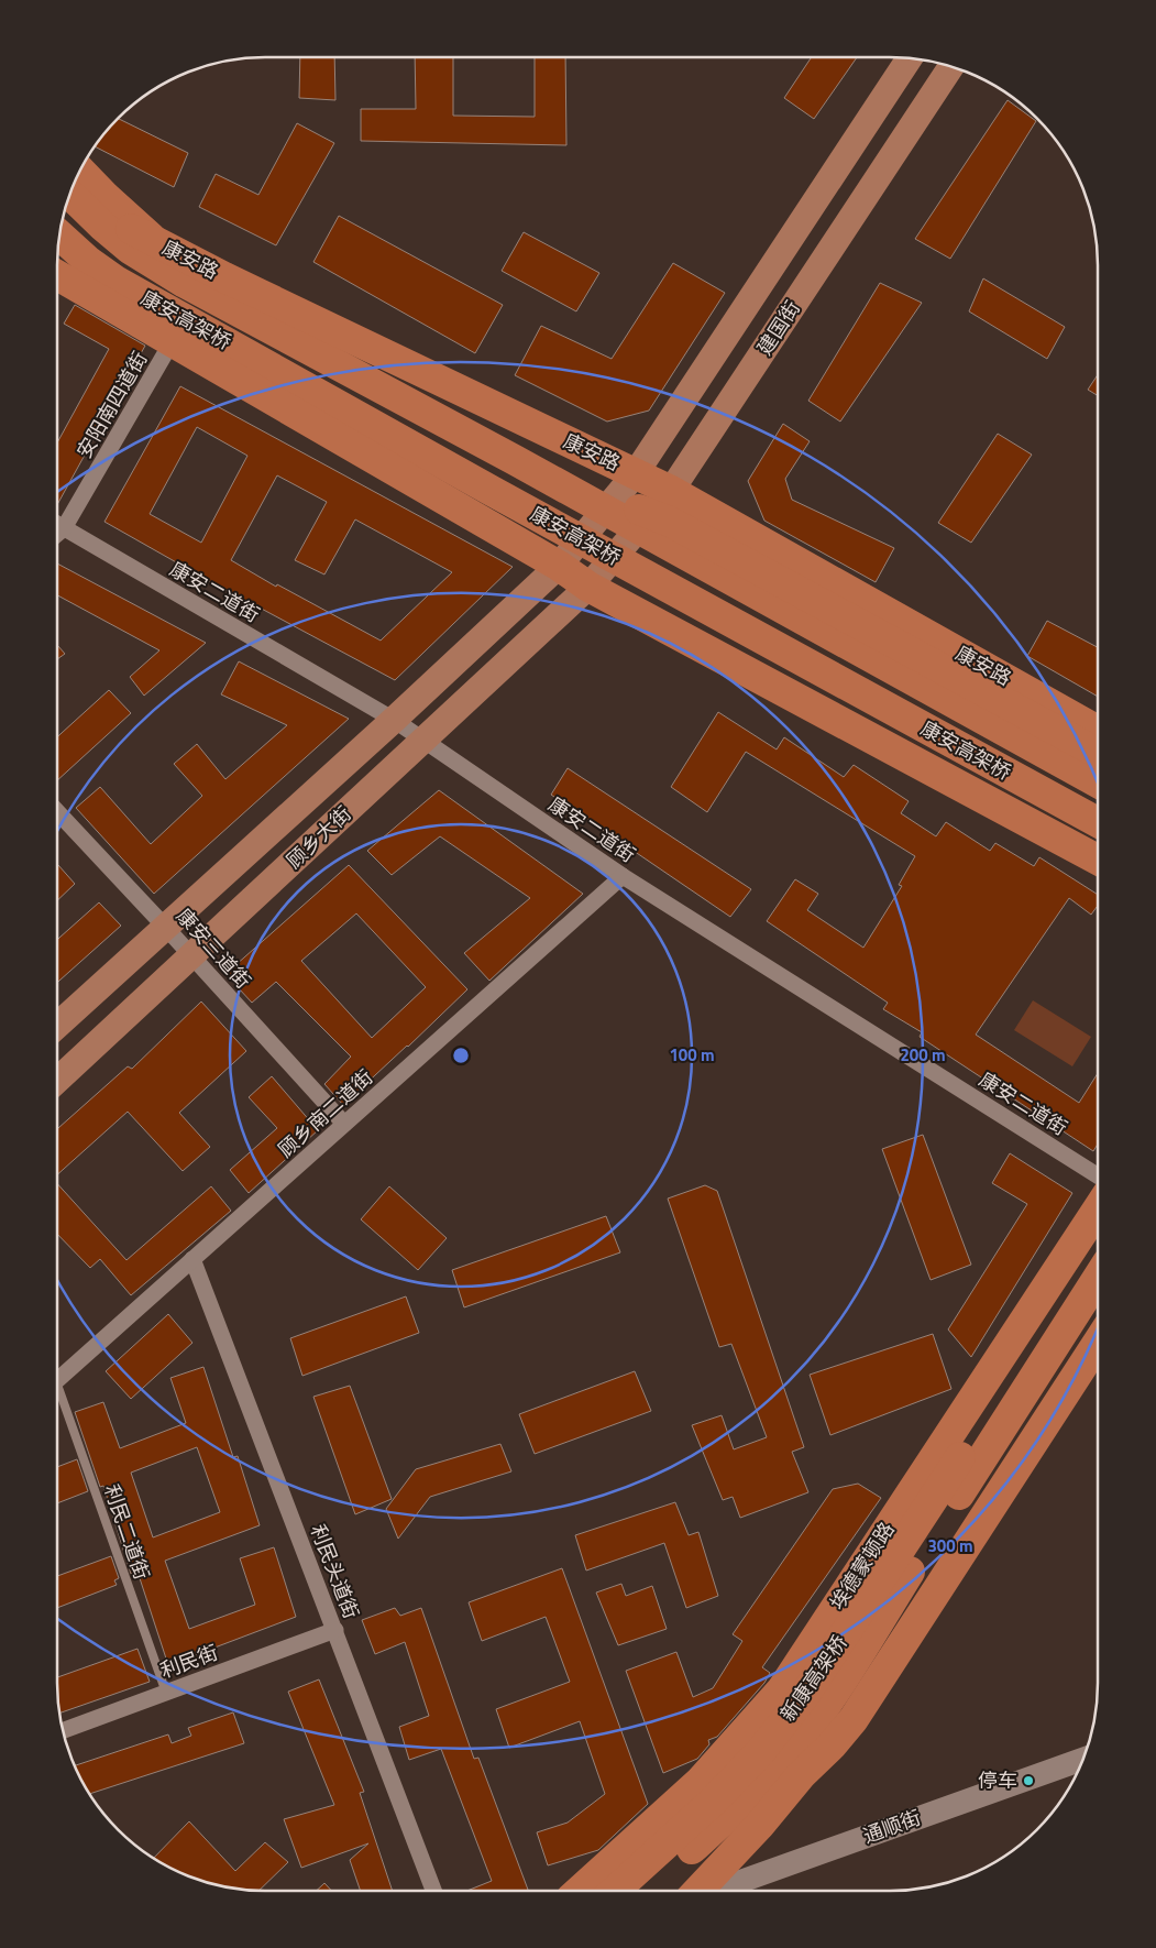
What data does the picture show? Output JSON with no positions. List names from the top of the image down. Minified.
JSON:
{"streets":{"highway":["康安路","康安高架桥","埃德蒙顿路","新康高架桥"],"main road":["建国街","顾乡大街"],"street":["安阳南四道街","康安二道街","康安三道街","顾乡南二道街","利民头道街","利民街","通顺街"],"lane":["利民二道街"]},"crossings":[["康安路","建国街"],["建国街","顾乡大街"],["安阳南四道街","康安二道街"],["康安二道街","顾乡大街"],["康安二道街","顾乡南二道街"],["顾乡大街","康安三道街"],["康安三道街","顾乡南二道街"],["顾乡南二道街","利民头道街"],["利民二道街","利民街"],["利民头道街","利民街"]],"places":["停车"],"rings":["100 m","200 m","300 m"]}
